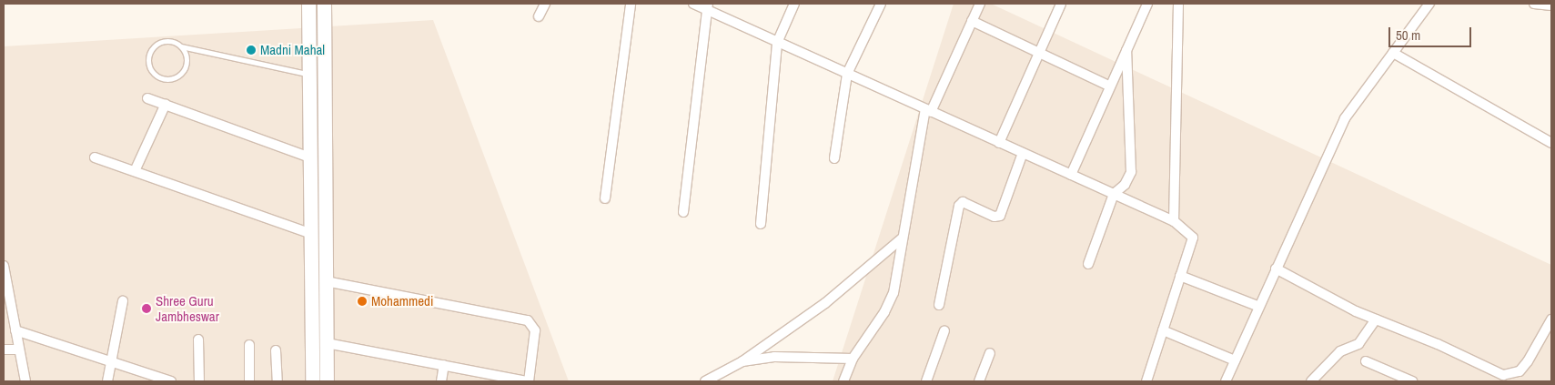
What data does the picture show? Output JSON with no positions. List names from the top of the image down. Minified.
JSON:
{"places":["Madni Mahal","Mohammedi","Shree Guru Jambheswar"],"scale_bar":"50 m"}
